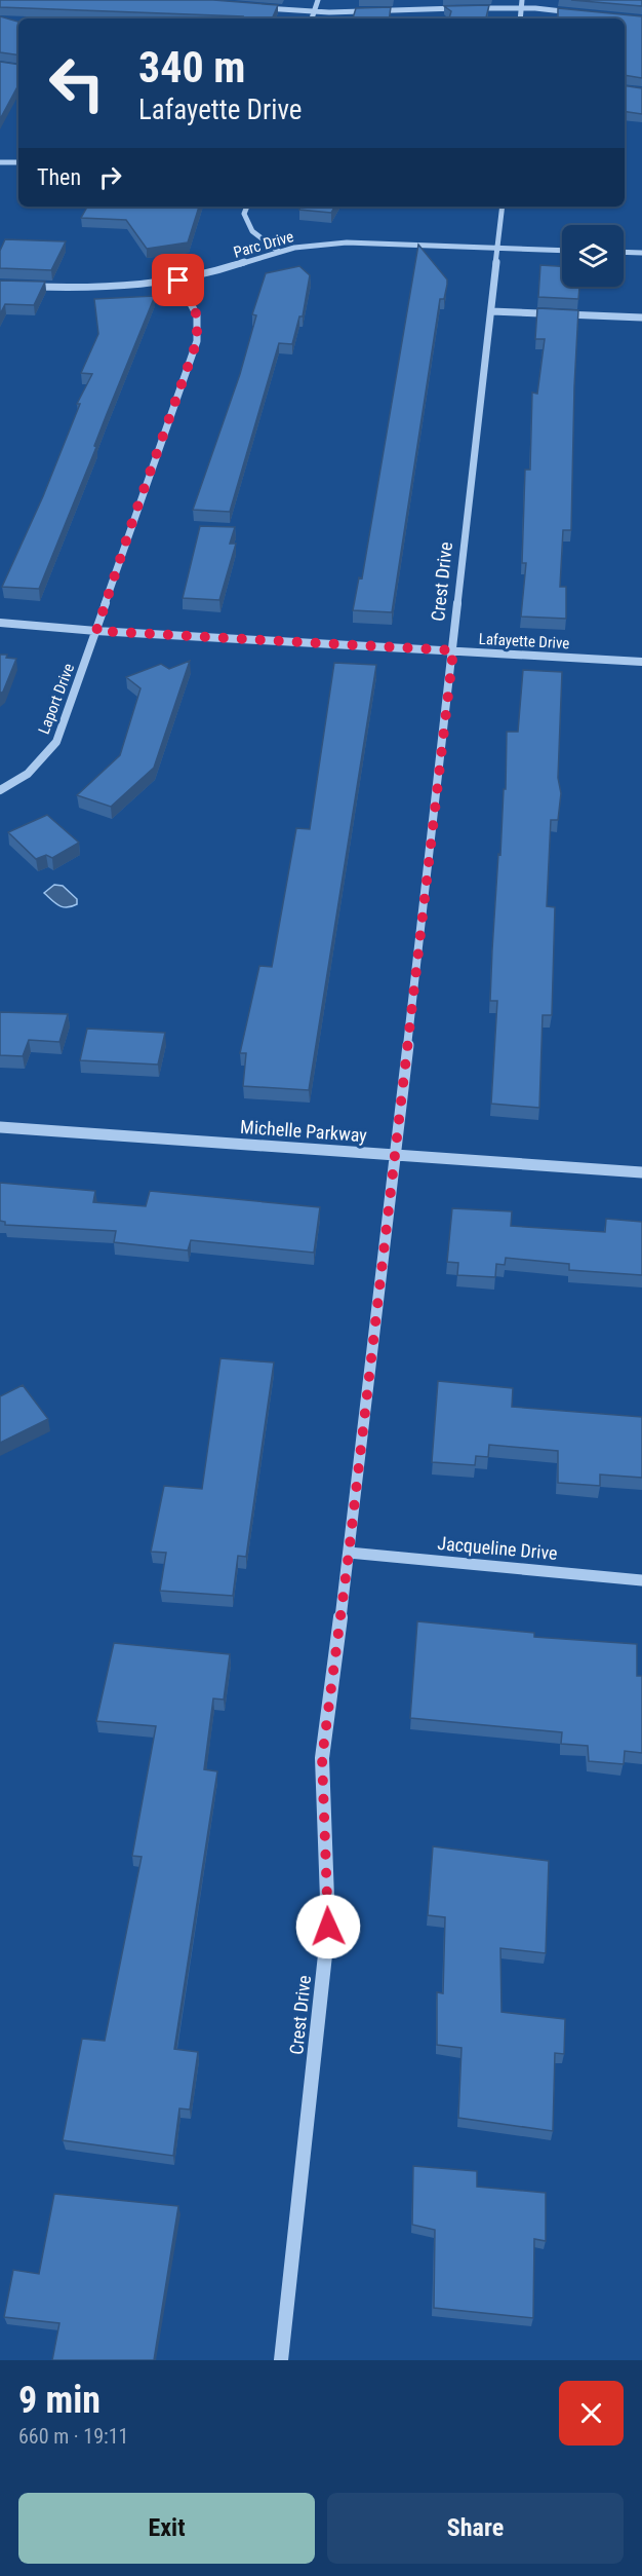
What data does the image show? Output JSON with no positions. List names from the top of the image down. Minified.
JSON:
{"streets":{"street":["Parc Drive","Crest Drive","Lafayette Drive","Laport Drive","Michelle Parkway","Jacqueline Drive"]},"crossings":[["Parc Drive","Crest Drive"],["Parc Drive","Laport Drive"],["Crest Drive","Lafayette Drive"],["Crest Drive","Michelle Parkway"],["Crest Drive","Jacqueline Drive"],["Lafayette Drive","Laport Drive"]],"page":{"turn":["340 m","Lafayette Drive"],"then":"Then","heading":["9 min","660 m · 19:11"],"buttons":["Exit","Share"]}}
